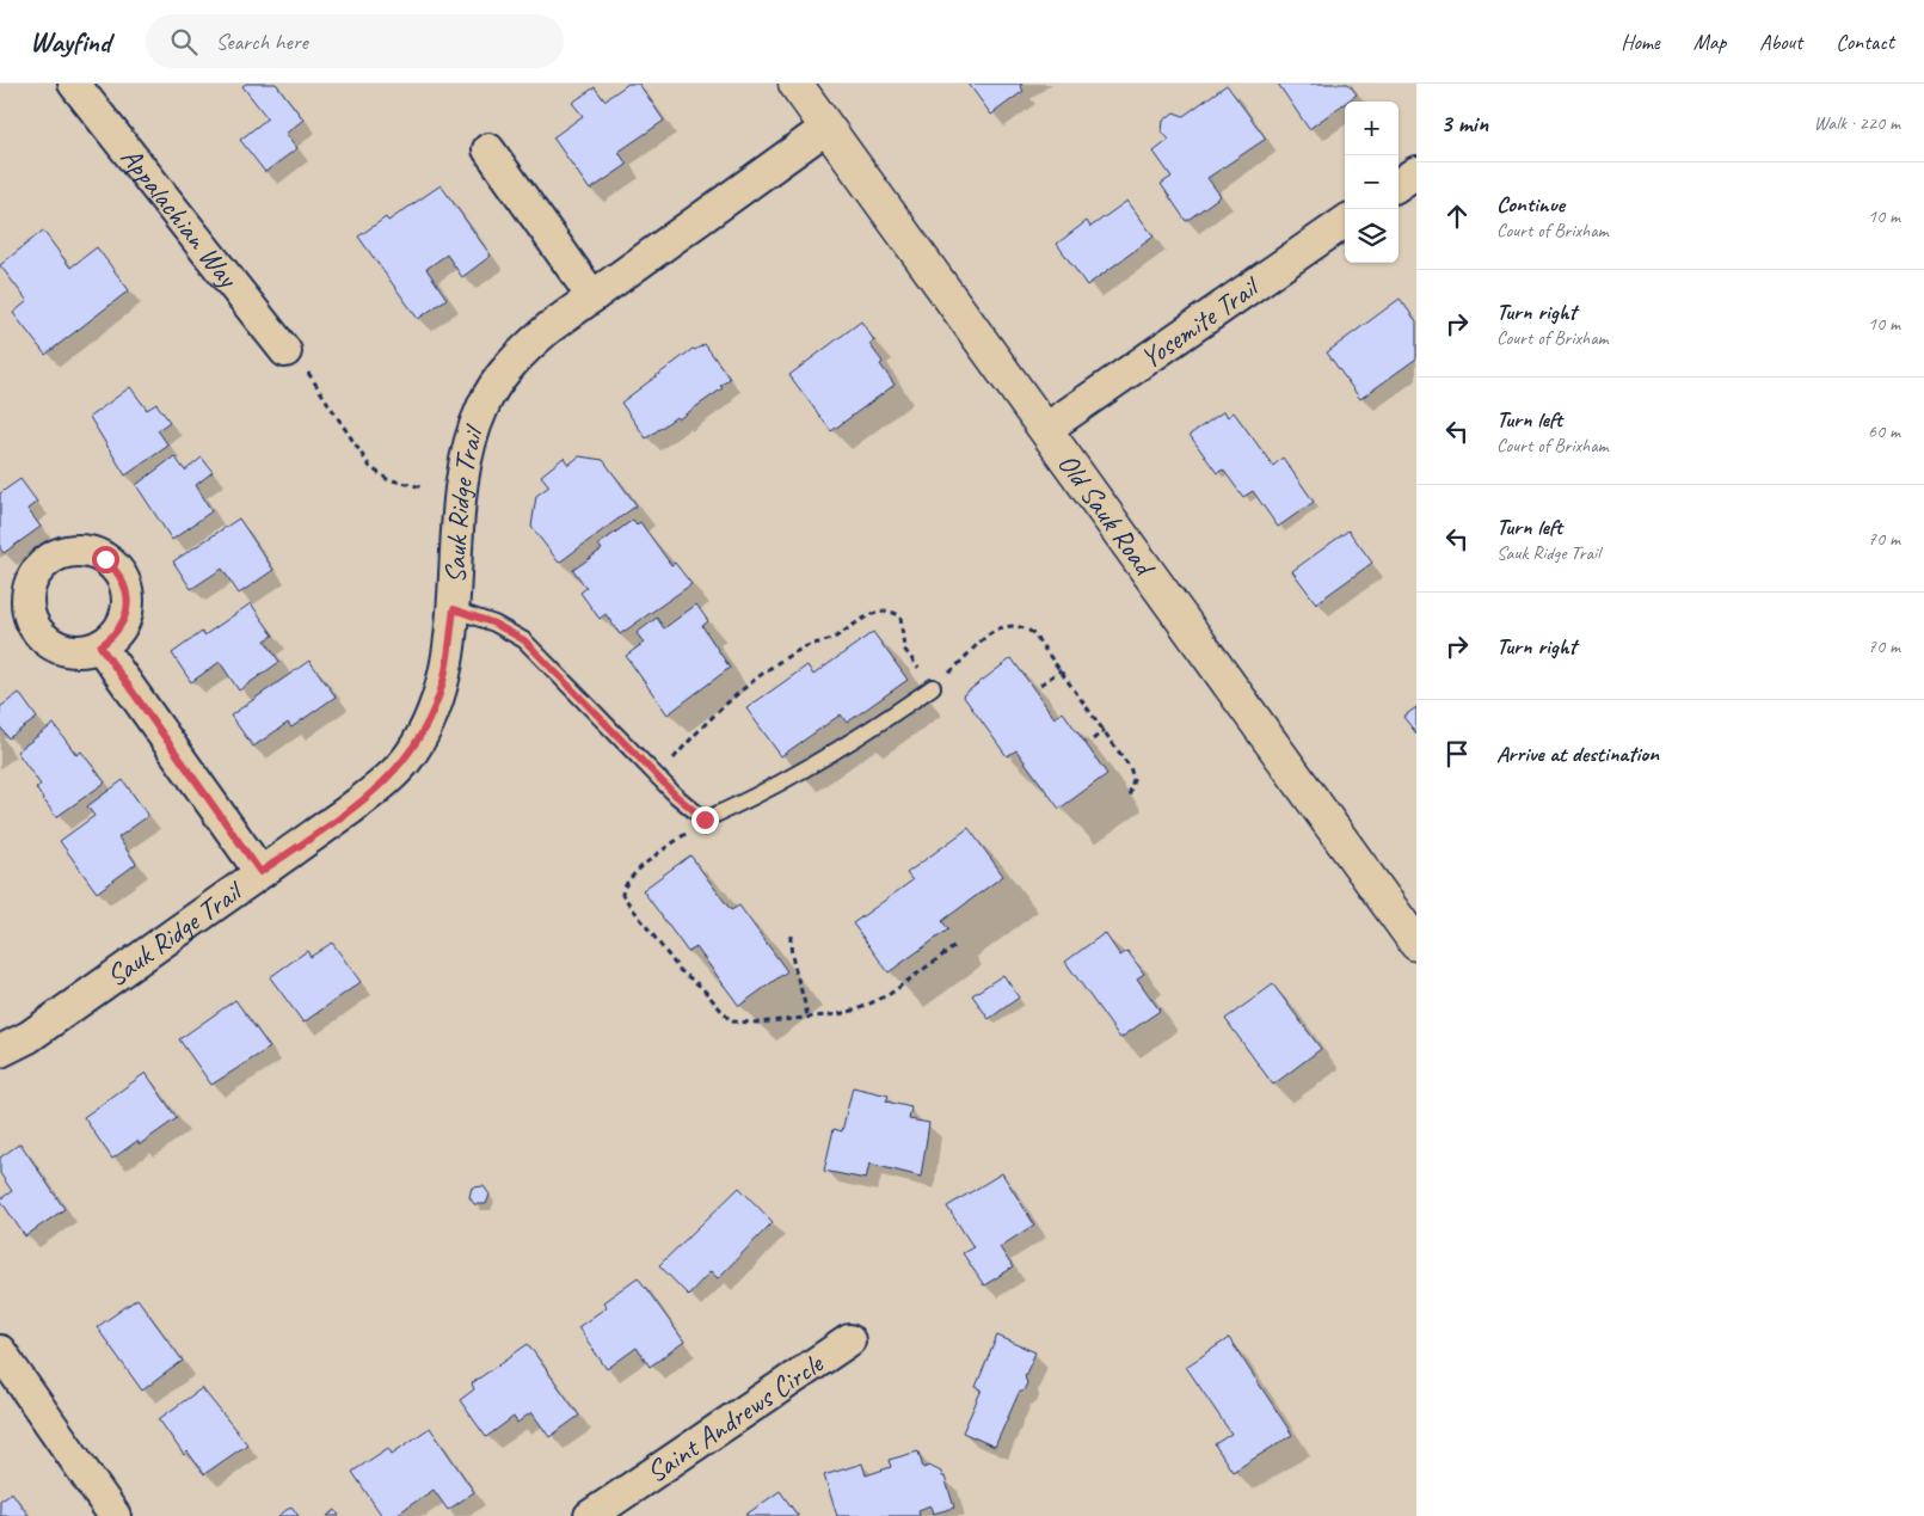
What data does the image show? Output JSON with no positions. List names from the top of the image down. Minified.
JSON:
{"streets":{"street":["Appalachian Way","Yosemite Trail","Sauk Ridge Trail","Old Sauk Road","Saint Andrews Circle"]},"crossings":[["Yosemite Trail","Old Sauk Road"],["Sauk Ridge Trail","Old Sauk Road"]],"page":{"header":"Wayfind","search":"Search here","nav":["Home","Map","About","Contact"],"heading":["3 min","Walk · 220 m"],"map_buttons":["+","−"],"list":[["Continue","Court of Brixham","10 m"],["Turn right","Court of Brixham","10 m"],["Turn left","Court of Brixham","60 m"],["Turn left","Sauk Ridge Trail","70 m"],["Turn right","70 m"],"Arrive at destination"]}}
